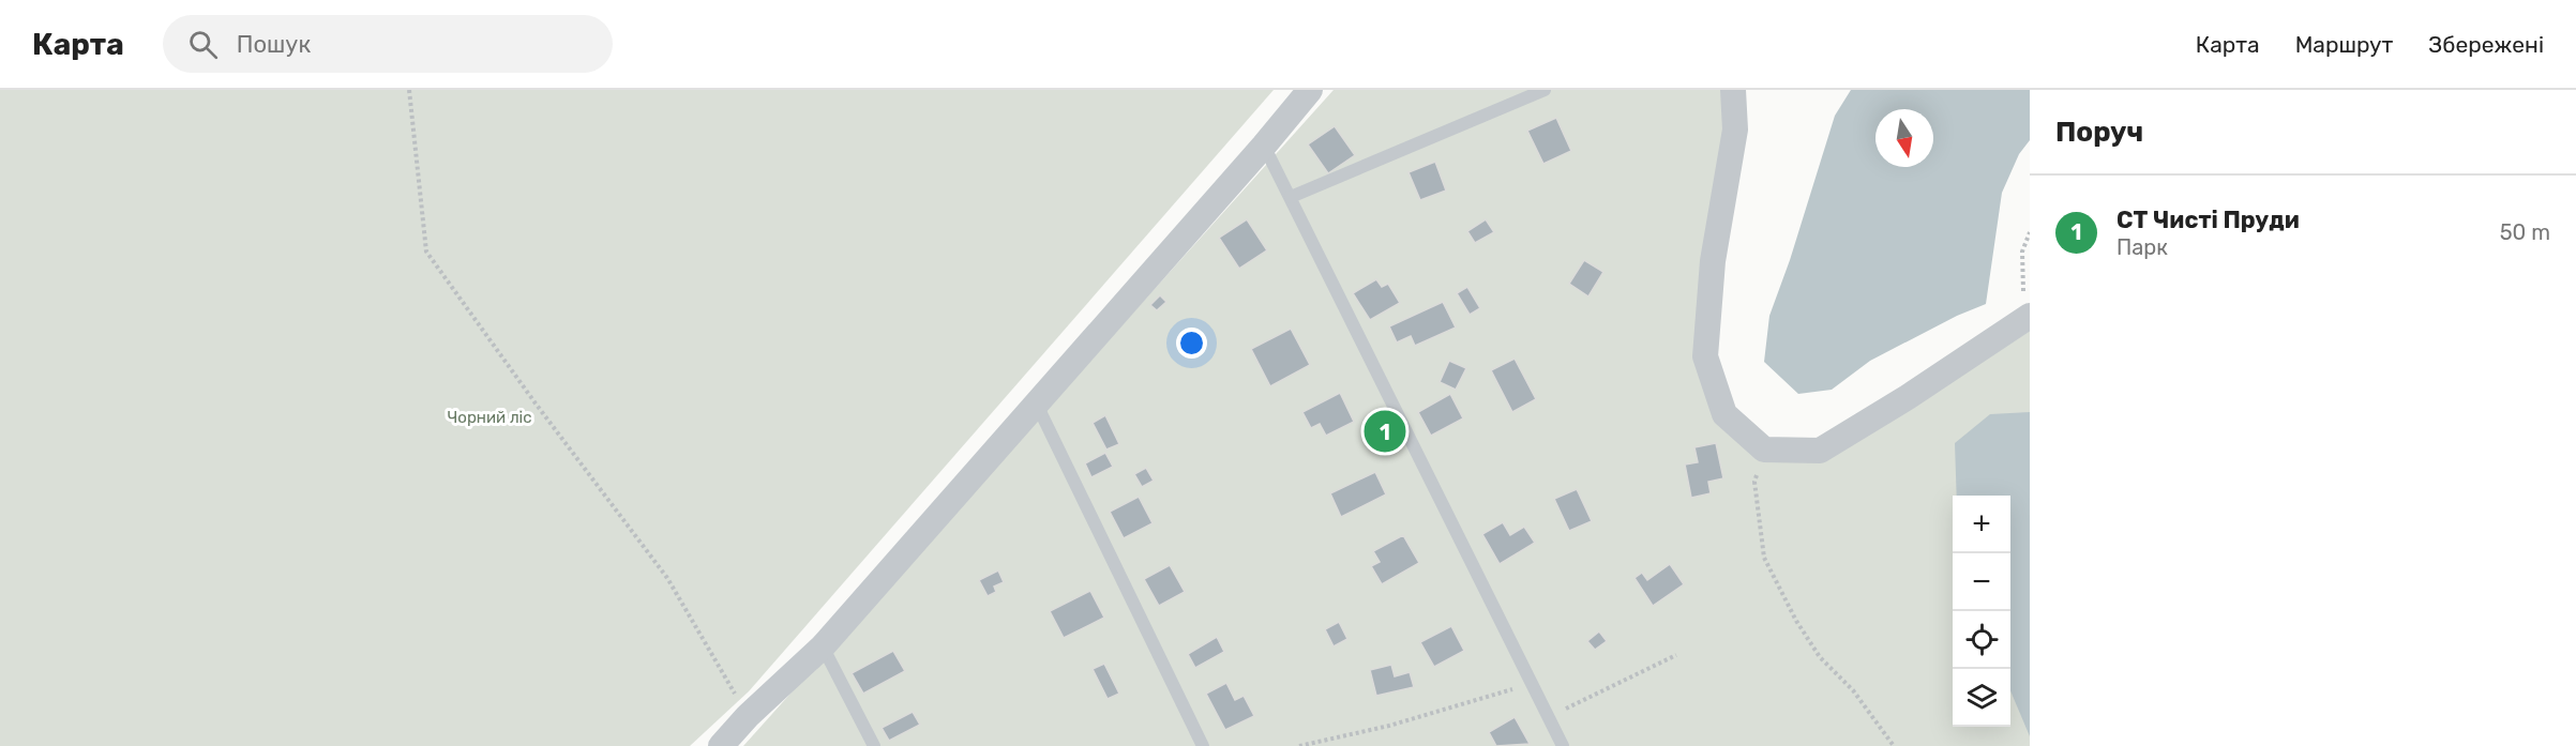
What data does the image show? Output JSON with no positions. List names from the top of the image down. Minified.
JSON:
{"parks":["Чорний ліс"],"north":"bottom","page":{"header":"Карта","search":"Пошук","nav":["Карта","Маршрут","Збережені"],"heading":"Поруч","list":[{"mark":"1","name":"СТ Чисті Пруди","note":"Парк","value":"50 m"}],"pins":"1","map_buttons":["+","−"]}}
